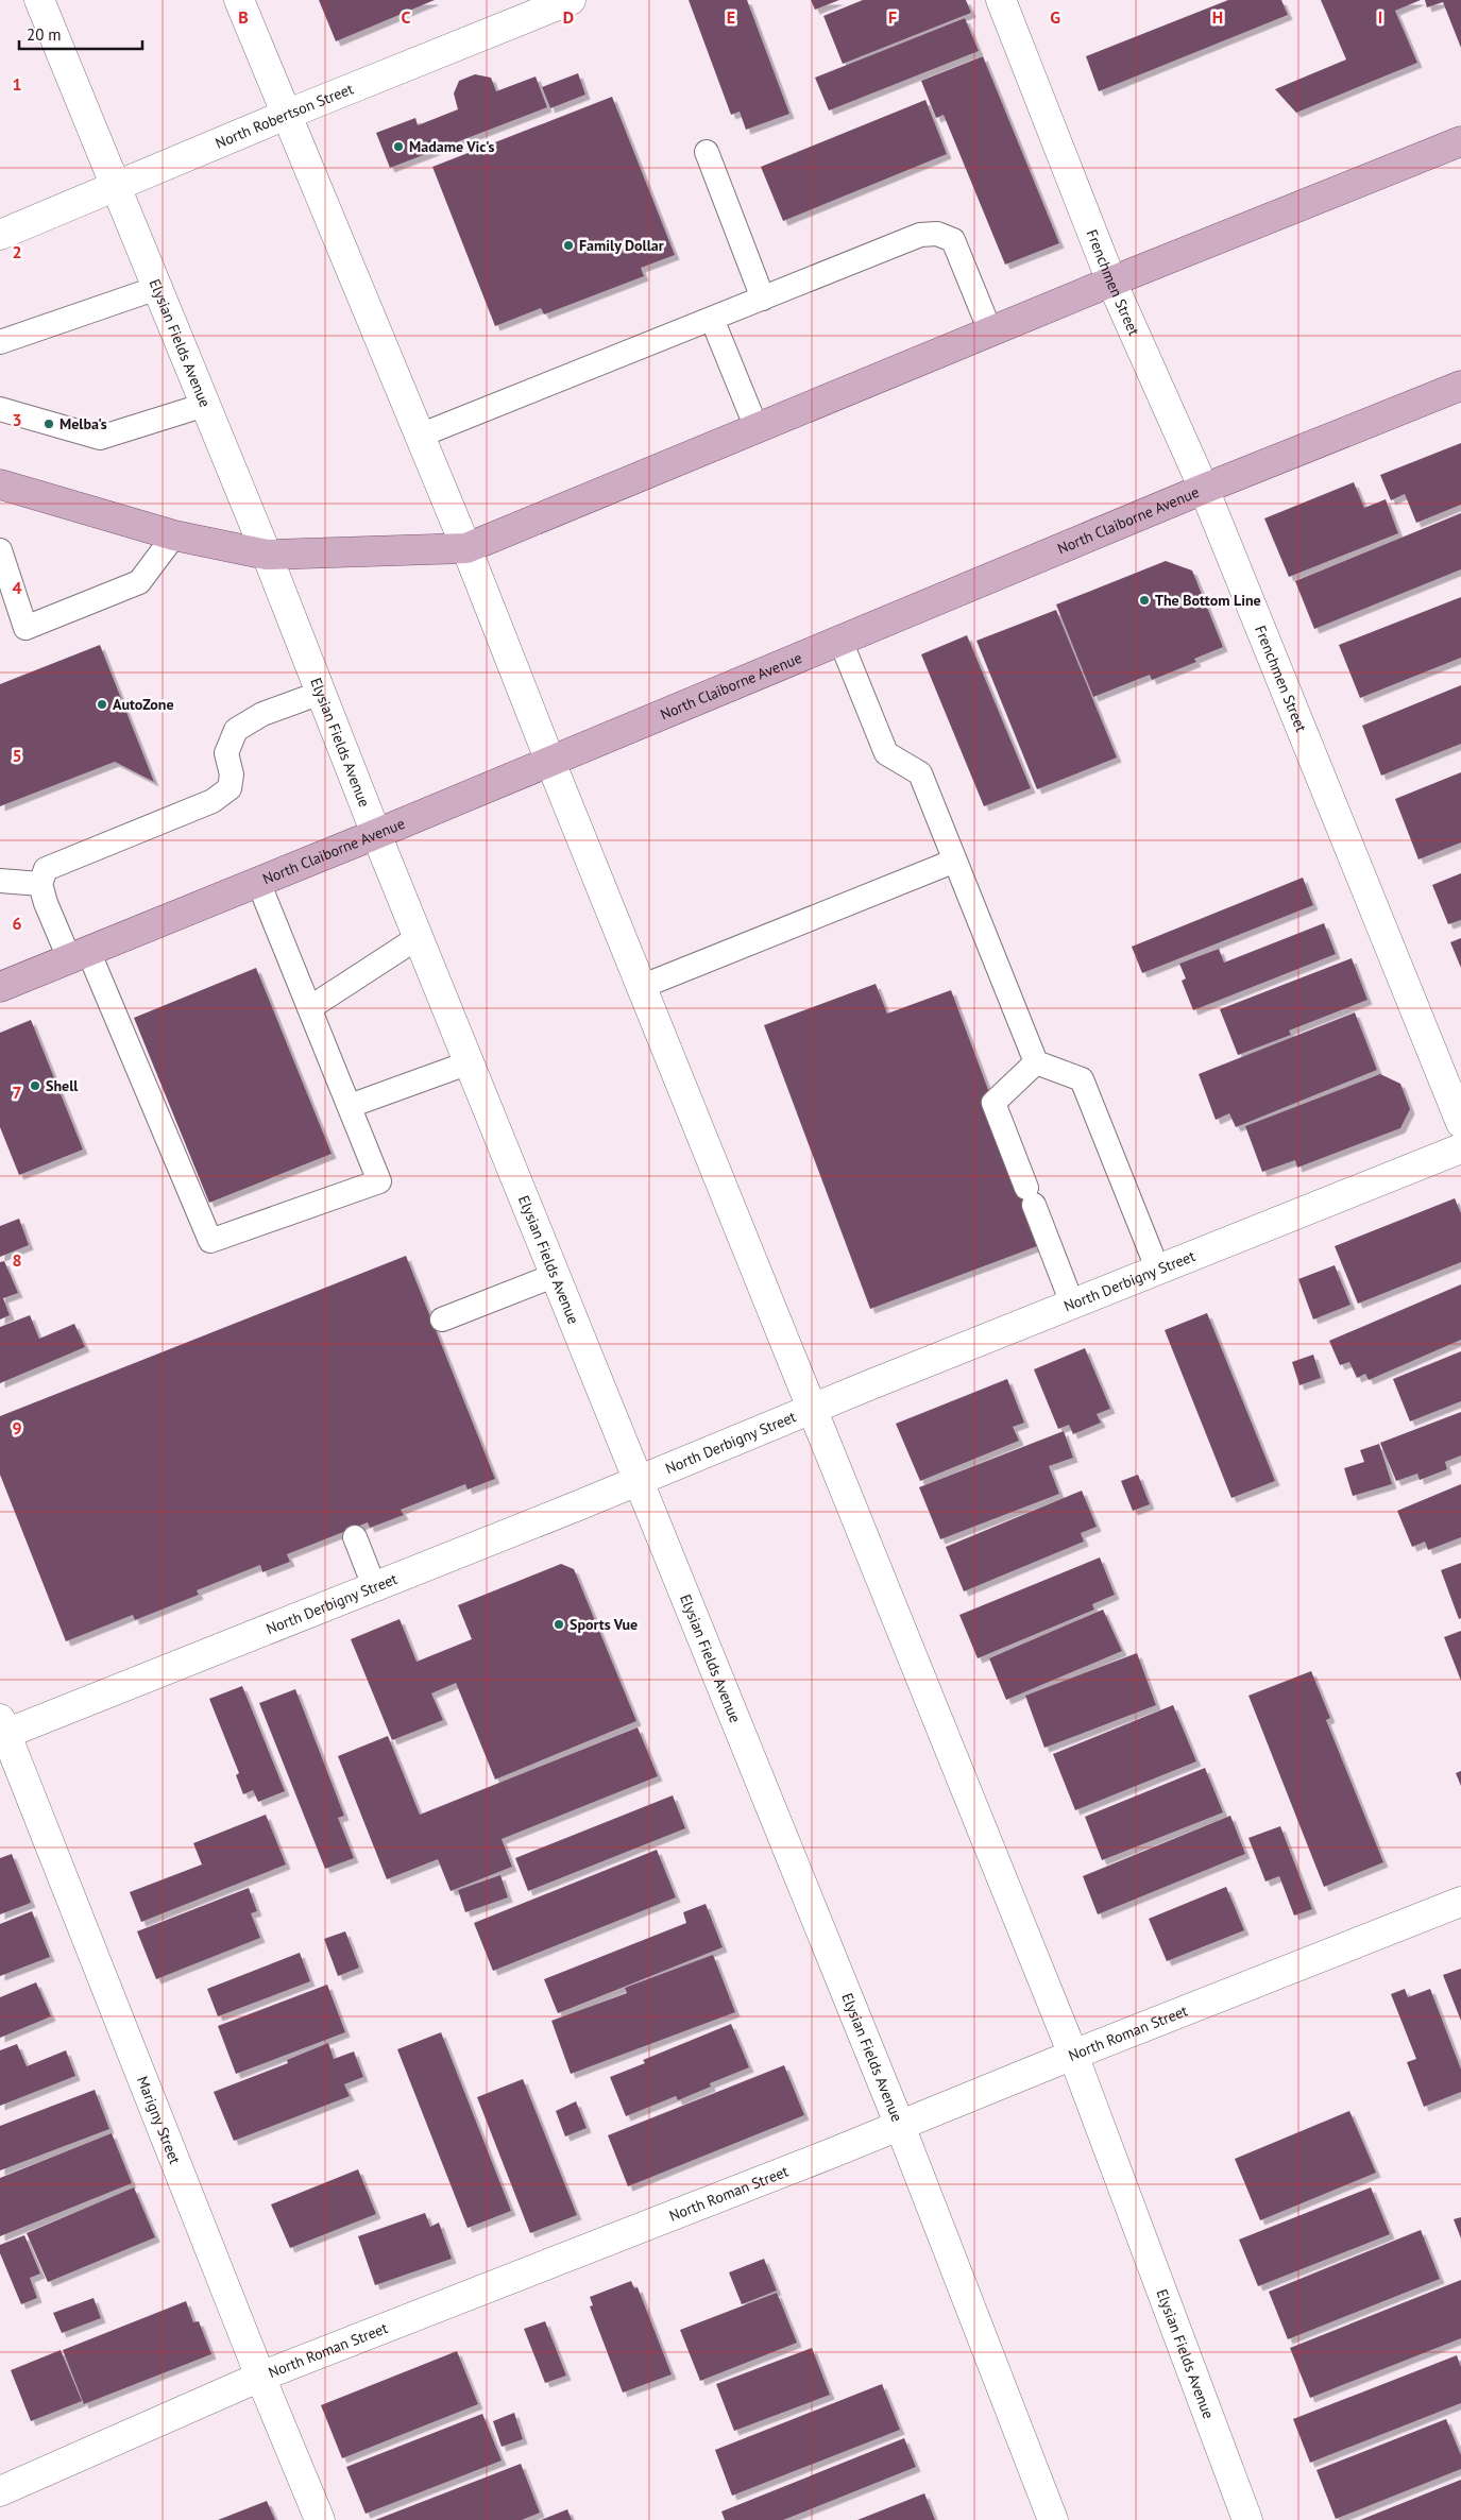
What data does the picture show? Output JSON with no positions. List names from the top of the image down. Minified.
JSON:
{"streets":{"main road":["North Claiborne Avenue"],"street":["North Robertson Street","Frenchmen Street","Elysian Fields Avenue","North Derbigny Street","North Roman Street","Marigny Street"]},"crossings":[["North Robertson Street","Elysian Fields Avenue"],["Frenchmen Street","North Claiborne Avenue"],["Elysian Fields Avenue","North Claiborne Avenue"],["Elysian Fields Avenue","North Derbigny Street"],["Elysian Fields Avenue","North Roman Street"],["North Derbigny Street","Marigny Street"],["North Roman Street","Marigny Street"]],"places":["Madame Vic's","Family Dollar","Melba's","The Bottom Line","AutoZone","Shell","Sports Vue"],"scale_bar":"20 m","grid":{"columns":["B","C","D","E","F","G","H","I"],"rows":["1","2","3","4","5","6","7","8","9"]}}
